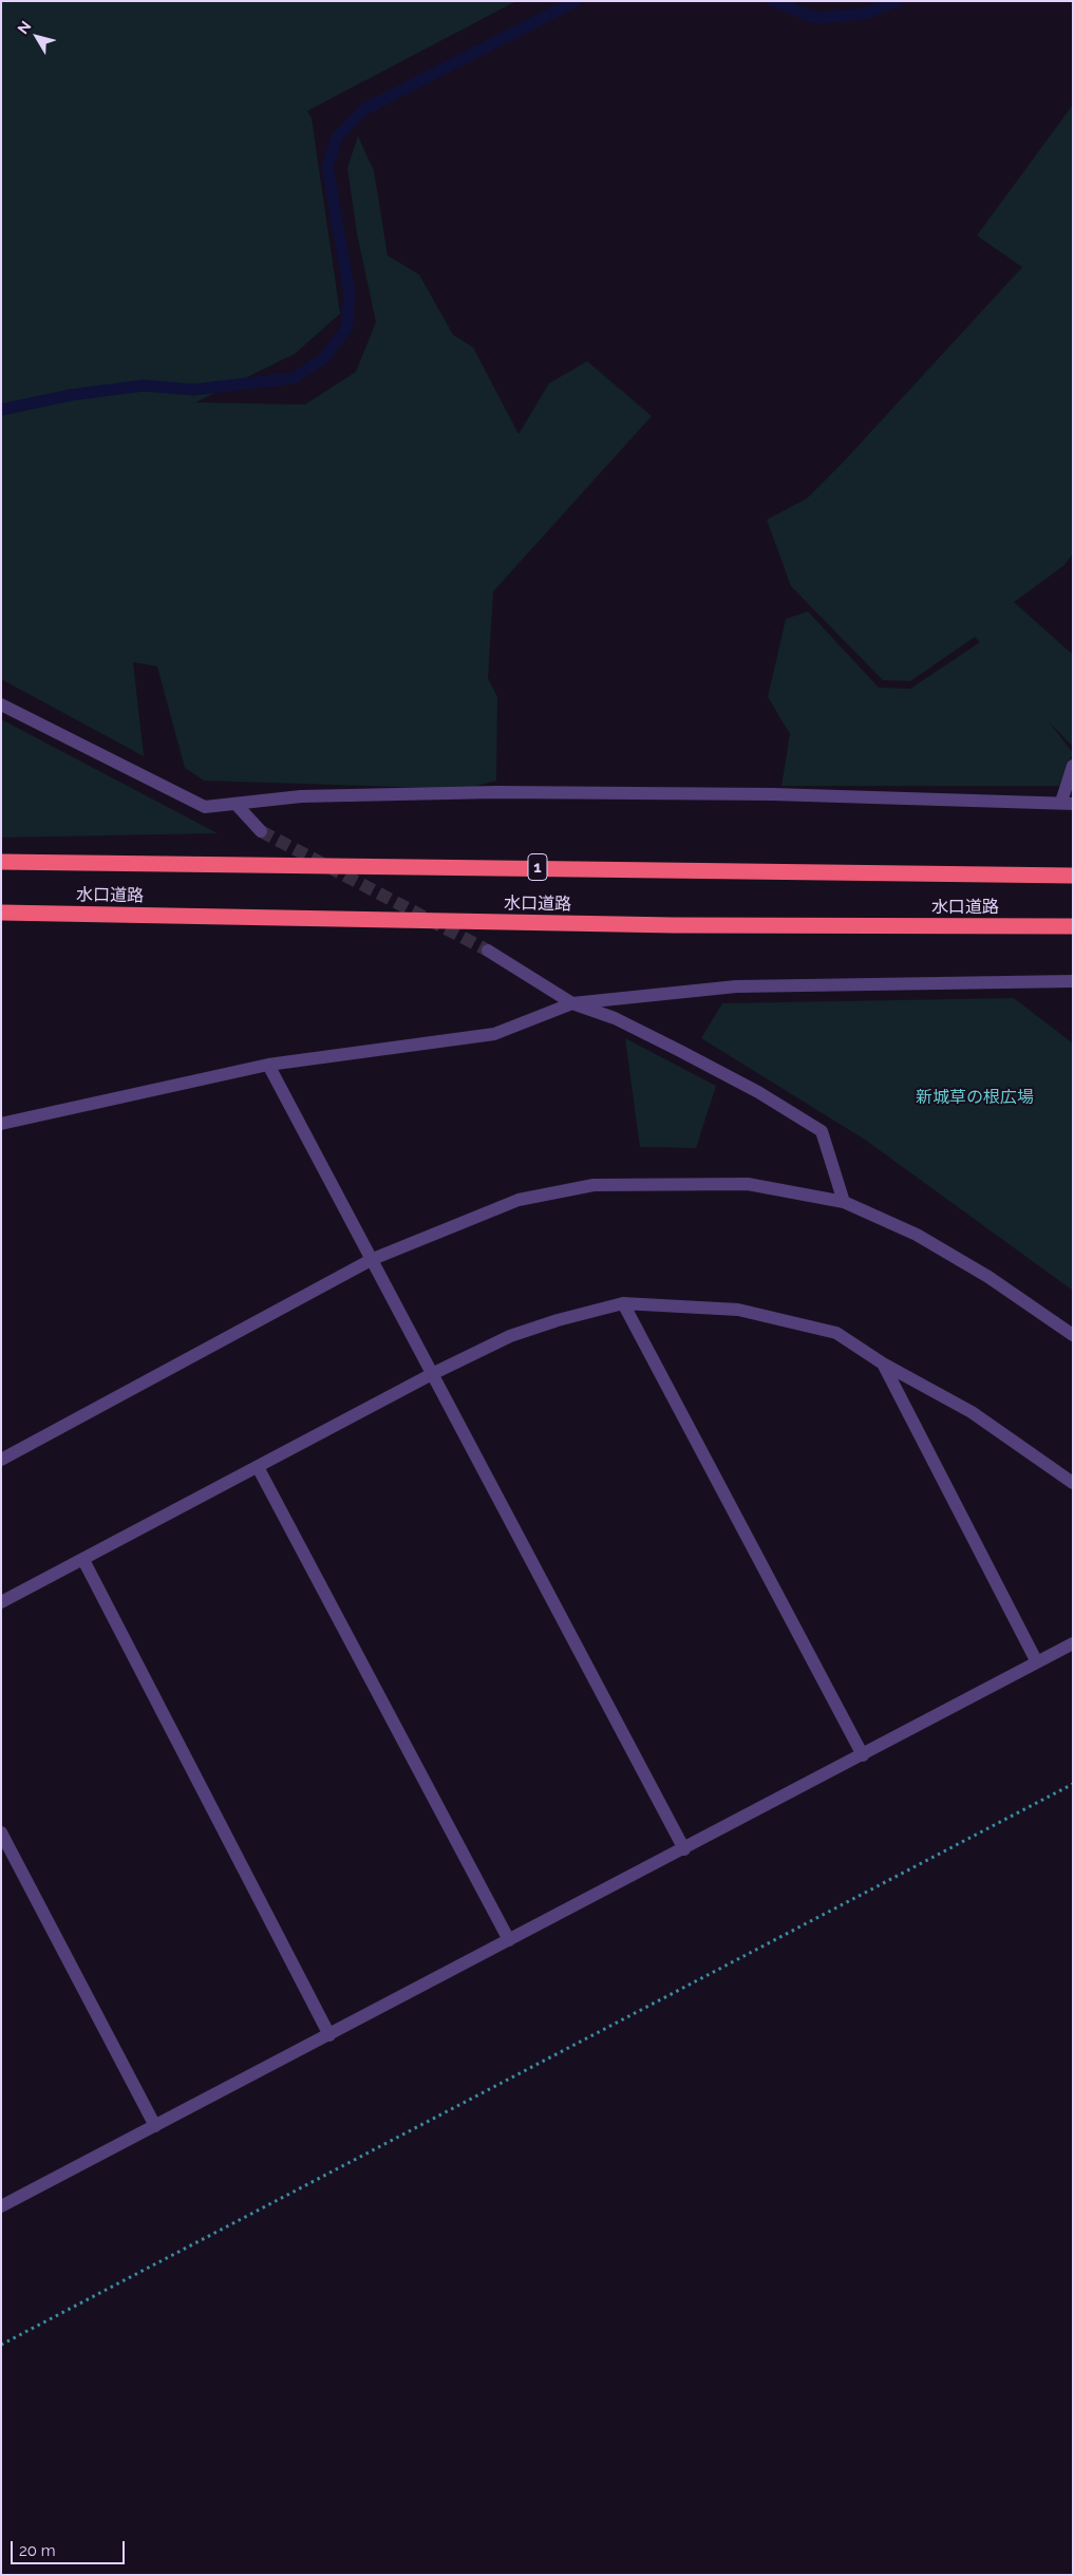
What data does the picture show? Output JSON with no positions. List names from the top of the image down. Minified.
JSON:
{"streets":{"highway":["1","水口道路"]},"parks":["新城草の根広場"],"scale_bar":"20 m","north":"top left"}
